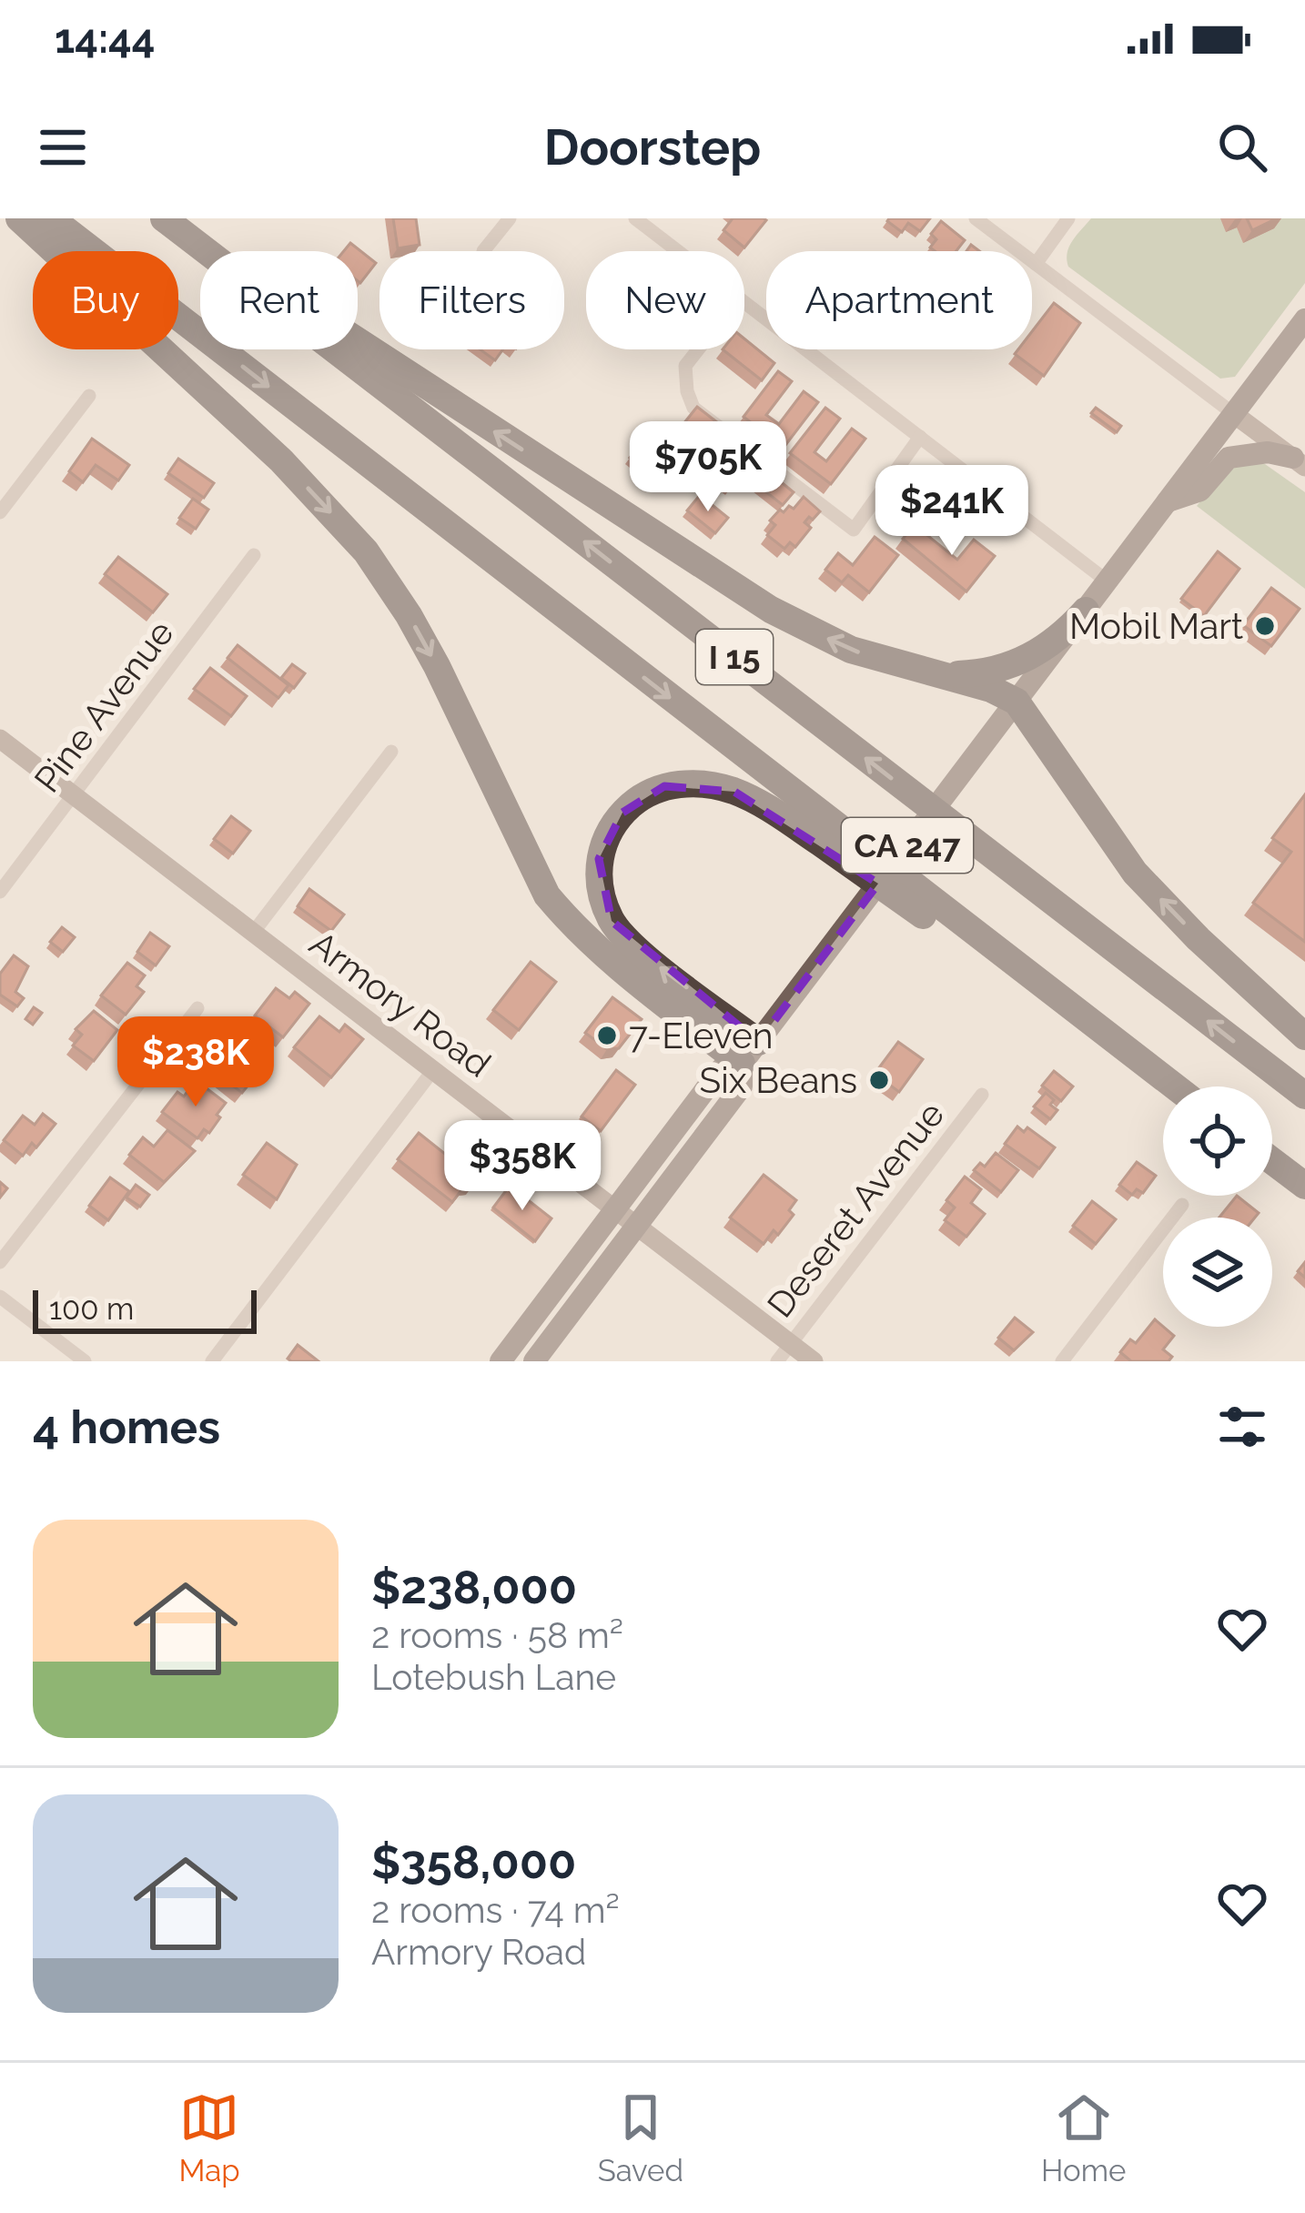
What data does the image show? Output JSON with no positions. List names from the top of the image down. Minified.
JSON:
{"streets":{"highway":["I 15"],"main road":["CA 247"],"street":["Pine Avenue","Armory Road","Deseret Avenue"]},"crossings":[["Pine Avenue","Armory Road"],["CA 247","Armory Road"],["Armory Road","Deseret Avenue"]],"places":["Mobil Mart","7-Eleven","Six Beans"],"scale_bar":"100 m","page":{"status":"14:44","header":"Doorstep","chip":["Buy","Rent","Filters","New","Apartment"],"price":["$705K","$241K","$238K","$358K"],"scale":"100 m","heading":"4 homes","list":[{"name":"$238,000","note":"2 rooms · 58 m² · Lotebush Lane"},{"name":"$358,000","note":"2 rooms · 74 m² · Armory Road"}],"tabs":["Map","Saved","Home"]}}
